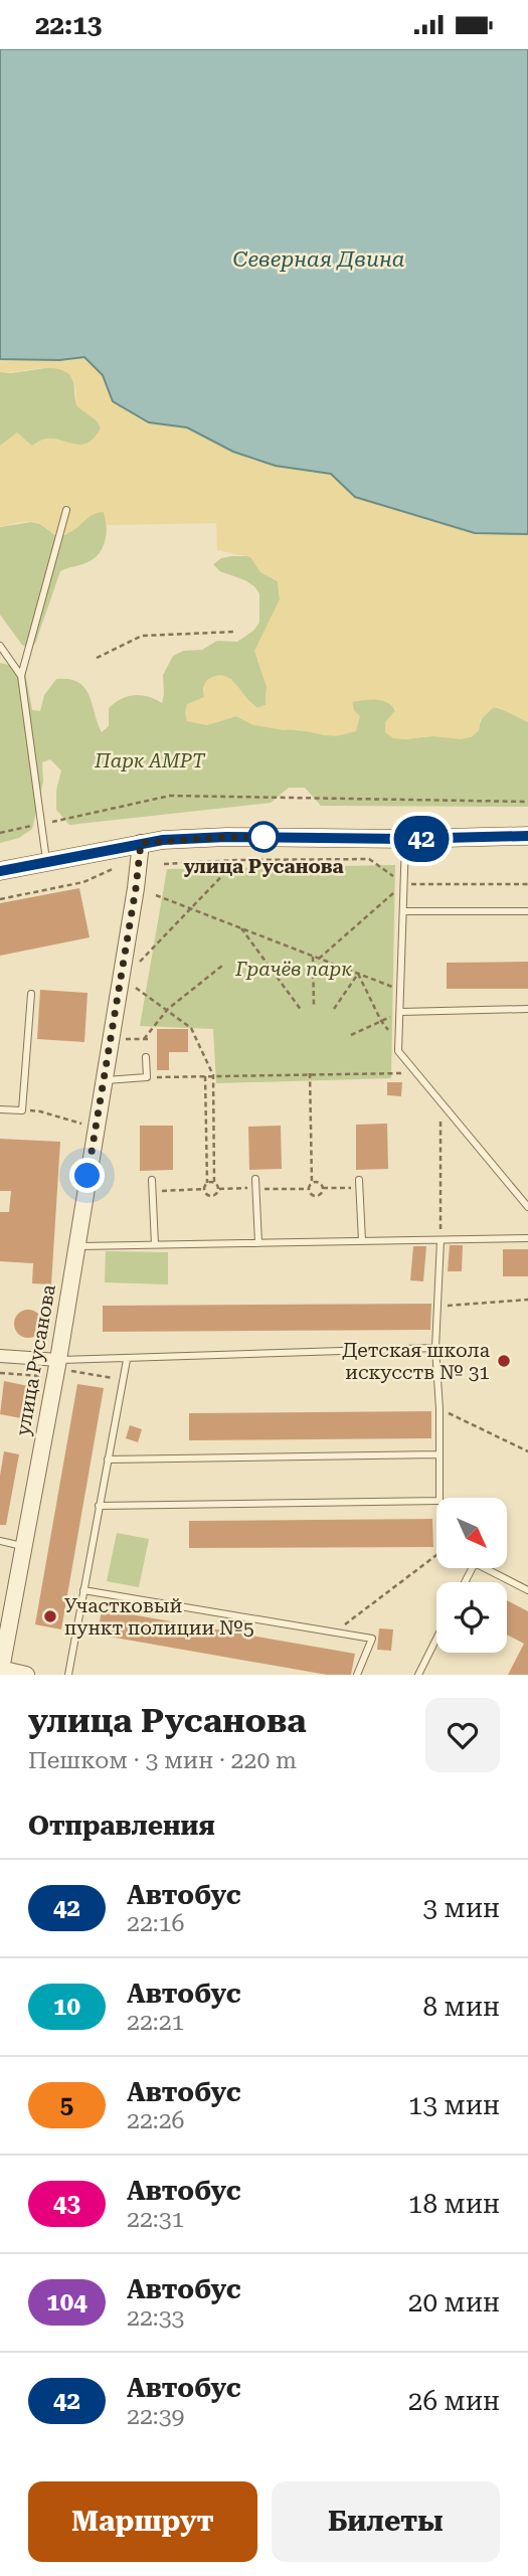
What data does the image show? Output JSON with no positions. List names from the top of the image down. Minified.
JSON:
{"streets":{"street":["улица Русанова"]},"water":["Северная Двина"],"parks":["Парк АМРТ","Грачёв парк"],"places":["улица Русанова","Детская школа искусств № 31","Участковый пункт полиции №5"],"lines":["bus line 42"],"north":"bottom right","page":{"status":"22:13","on_map":"42","heading":[["улица Русанова","Пешком · 3 мин · 220 m"],"Отправления"],"list":[{"mark":"42","name":"Автобус","note":"22:16","value":"3 мин"},{"mark":"10","name":"Автобус","note":"22:21","value":"8 мин"},{"mark":"5","name":"Автобус","note":"22:26","value":"13 мин"},{"mark":"43","name":"Автобус","note":"22:31","value":"18 мин"},{"mark":"104","name":"Автобус","note":"22:33","value":"20 мин"},{"mark":"42","name":"Автобус","note":"22:39","value":"26 мин"}],"buttons":["Маршрут","Билеты"]}}
